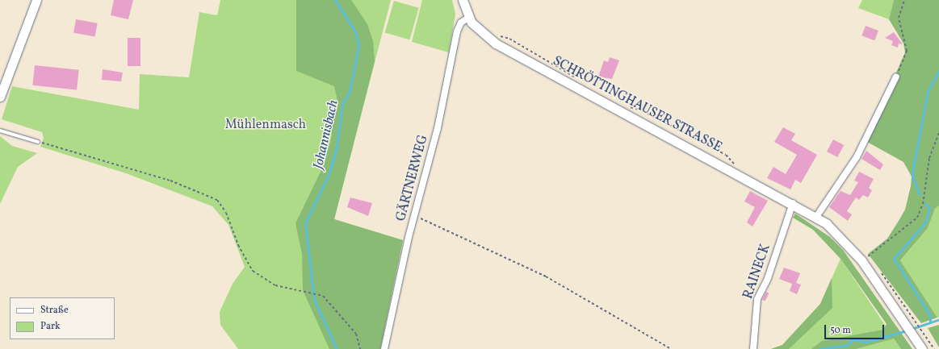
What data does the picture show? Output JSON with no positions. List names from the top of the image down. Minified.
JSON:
{"streets":{"main road":["SCHRÖTTINGHAUSER STRASSE"],"street":["GÄRTNERWEG","RAINECK"]},"crossings":[["SCHRÖTTINGHAUSER STRASSE","GÄRTNERWEG"],["SCHRÖTTINGHAUSER STRASSE","RAINECK"]],"water":["Johannisbach"],"parks":["Mühlenmasch"],"legend":["Straße","Park"],"scale_bar":"50 m"}
